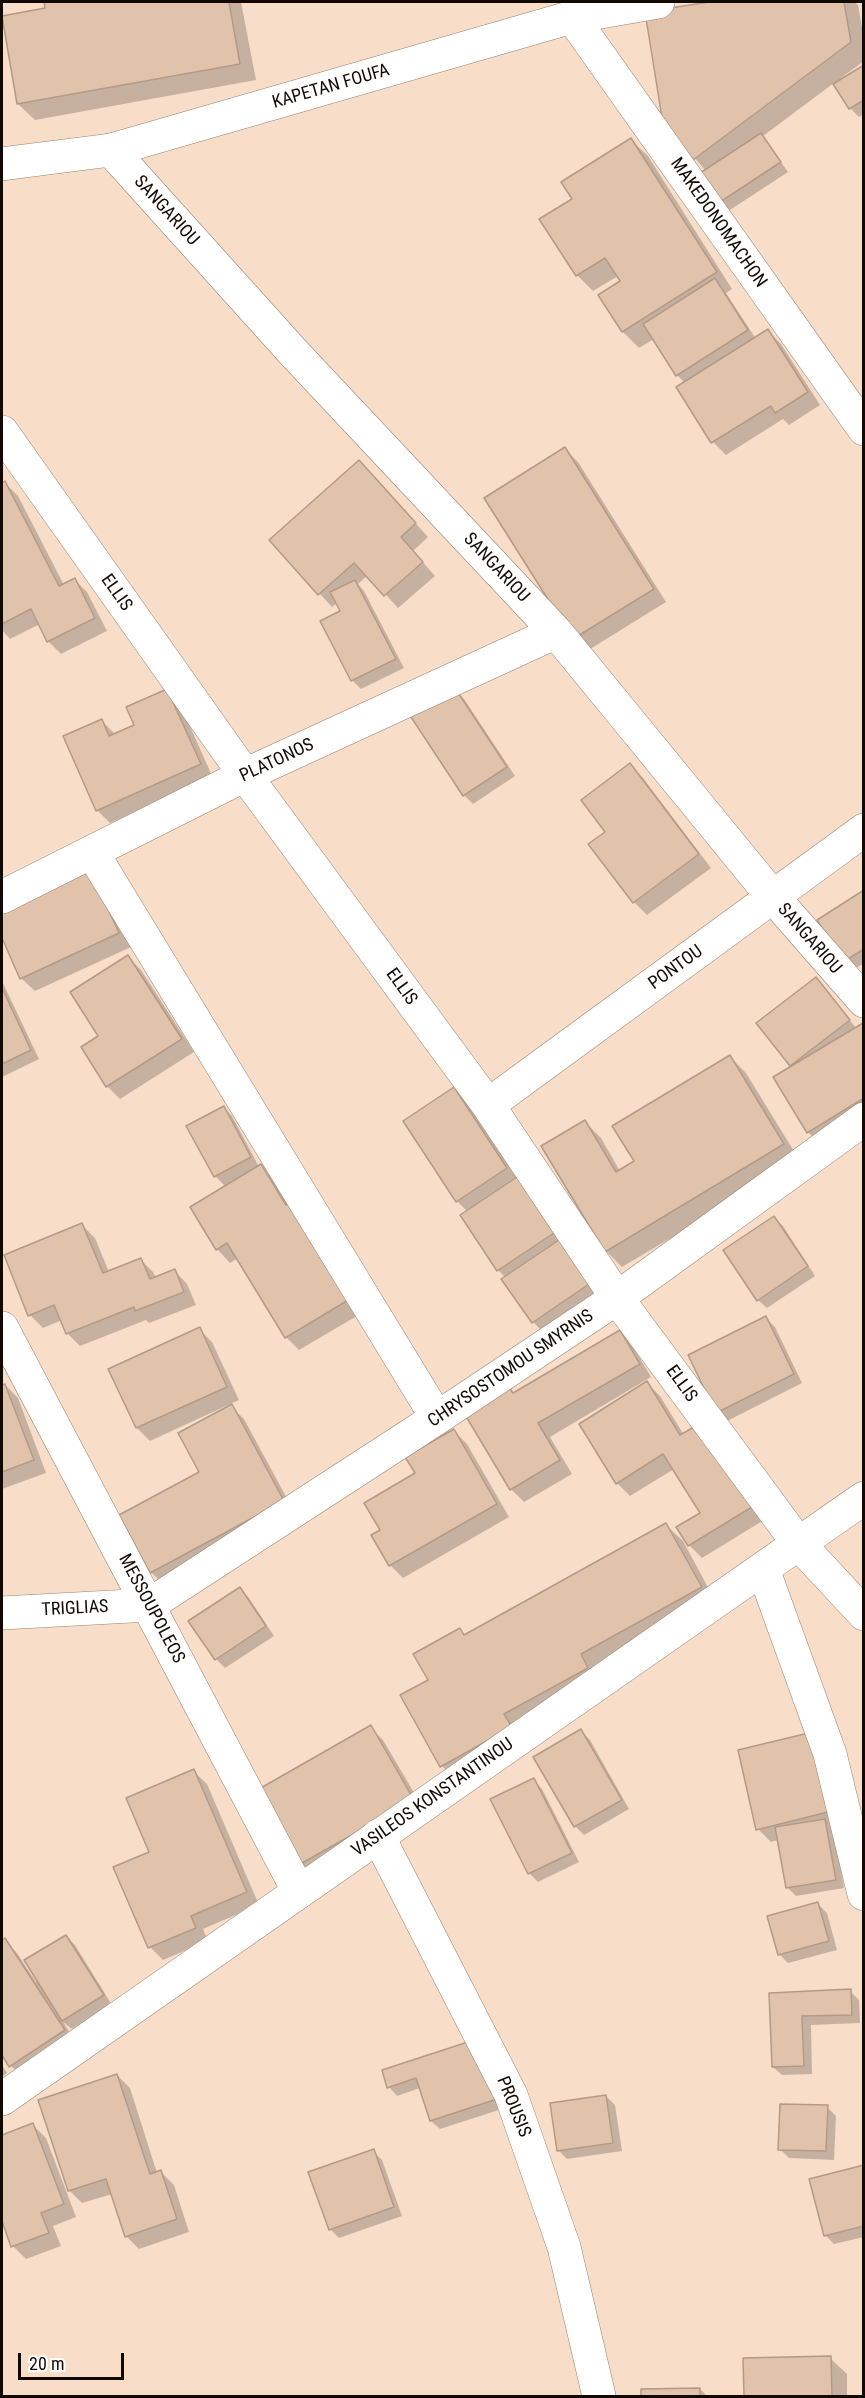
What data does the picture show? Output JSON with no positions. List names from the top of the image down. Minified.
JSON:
{"streets":{"street":["KAPETAN FOUFA","SANGARIOU","MAKEDONOMACHON","ELLIS","PLATONOS","PONTOU","CHRYSOSTOMOU SMYRNIS","TRIGLIAS","MESSOUPOLEOS","VASILEOS KONSTANTINOU","PROUSIS"]},"crossings":[["KAPETAN FOUFA","SANGARIOU"],["KAPETAN FOUFA","MAKEDONOMACHON"],["SANGARIOU","PLATONOS"],["SANGARIOU","PONTOU"],["ELLIS","PLATONOS"],["ELLIS","PONTOU"],["ELLIS","CHRYSOSTOMOU SMYRNIS"],["ELLIS","VASILEOS KONSTANTINOU"],["CHRYSOSTOMOU SMYRNIS","TRIGLIAS"],["CHRYSOSTOMOU SMYRNIS","MESSOUPOLEOS"],["TRIGLIAS","MESSOUPOLEOS"],["MESSOUPOLEOS","VASILEOS KONSTANTINOU"],["VASILEOS KONSTANTINOU","PROUSIS"]],"scale_bar":"20 m"}
